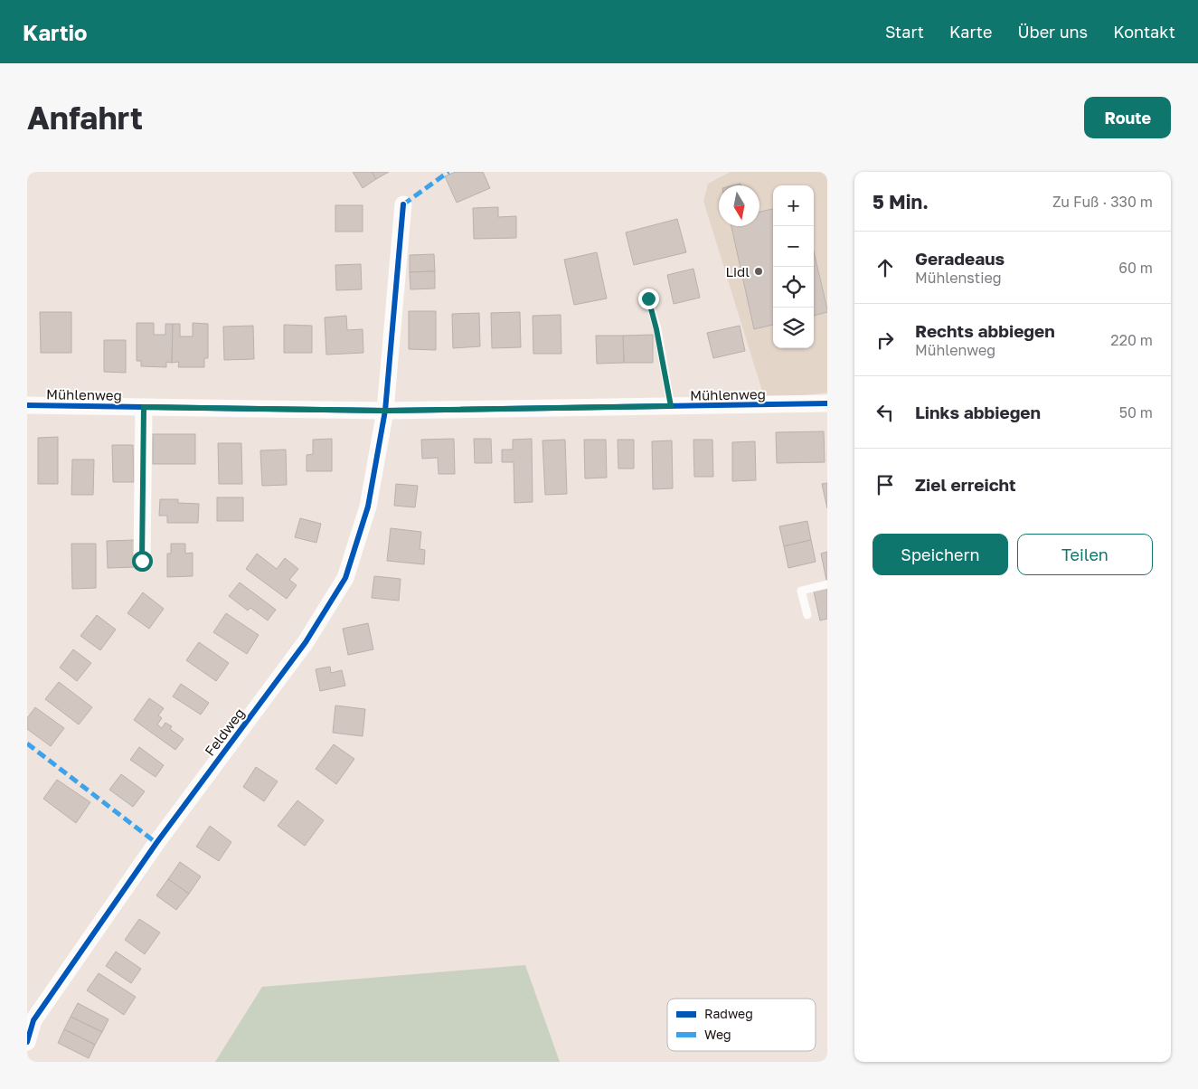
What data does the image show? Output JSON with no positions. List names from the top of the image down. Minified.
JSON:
{"streets":{"street":["Mühlenweg","Feldweg"]},"crossings":[["Mühlenweg","Feldweg"]],"places":["Lidl"],"legend":["Radweg","Weg"],"north":"bottom","page":{"header":"Kartio","nav":["Start","Karte","Über uns","Kontakt"],"buttons":["Route",["Speichern","Teilen"]],"title":"Anfahrt","heading":["5 Min.","Zu Fuß · 330 m"],"map_buttons":["+","−"],"list":[["Geradeaus","Mühlenstieg","60 m"],["Rechts abbiegen","Mühlenweg","220 m"],["Links abbiegen","50 m"],"Ziel erreicht"]}}
